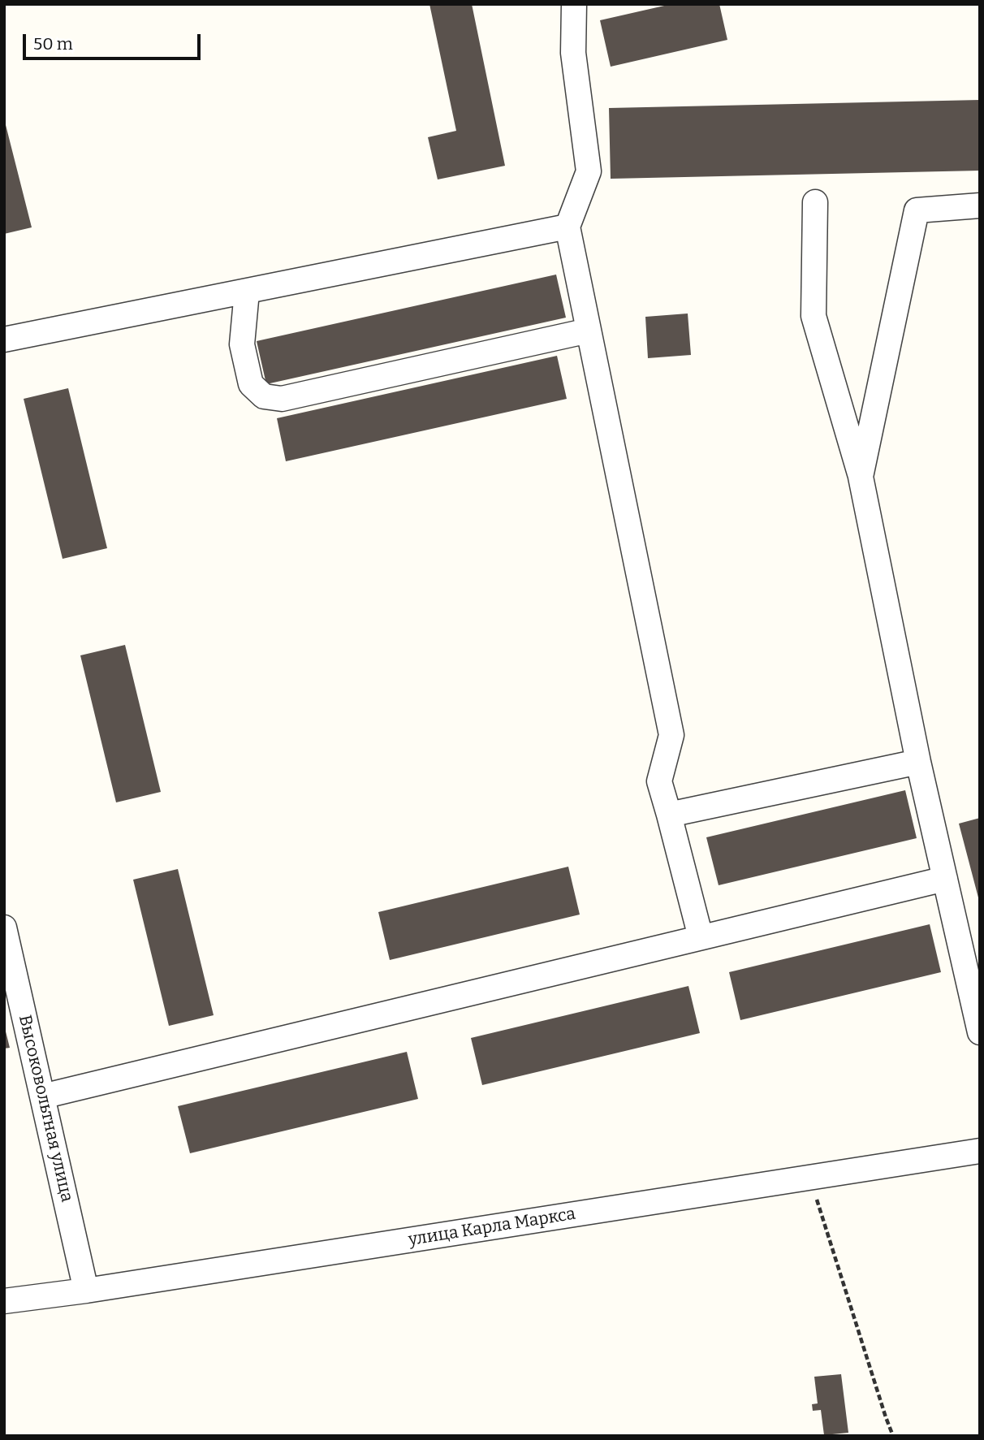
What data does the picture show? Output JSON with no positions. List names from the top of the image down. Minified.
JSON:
{"streets":{"street":["Высоковольтная улица","улица Карла Маркса"]},"crossings":[["Высоковольтная улица","улица Карла Маркса"]],"scale_bar":"50 m"}
